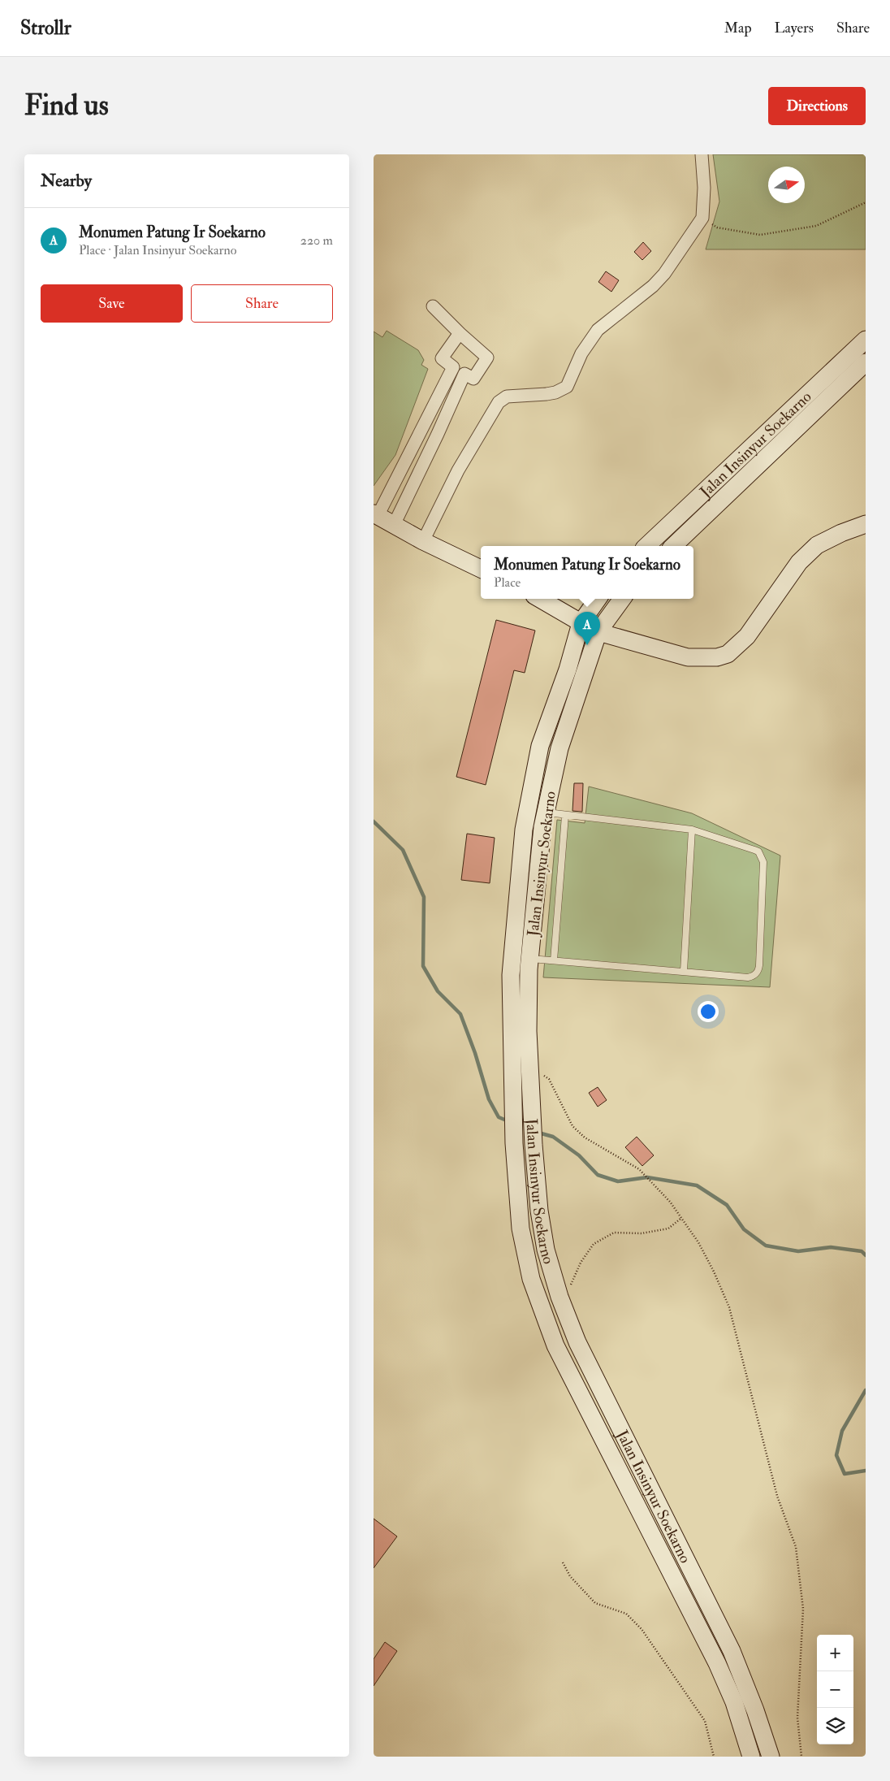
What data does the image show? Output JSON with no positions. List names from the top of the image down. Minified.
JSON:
{"streets":{"main road":["Jalan Insinyur Soekarno"]},"north":"right","page":{"header":"Strollr","nav":["Map","Layers","Share"],"buttons":["Directions",["Save","Share"]],"title":"Find us","heading":"Nearby","list":[{"mark":"A","name":"Monumen Patung Ir Soekarno","note":"Place · Jalan Insinyur Soekarno","value":"220 m"}],"popup":["Monumen Patung Ir Soekarno","Place"],"pins":"A","map_buttons":["+","−"]}}
